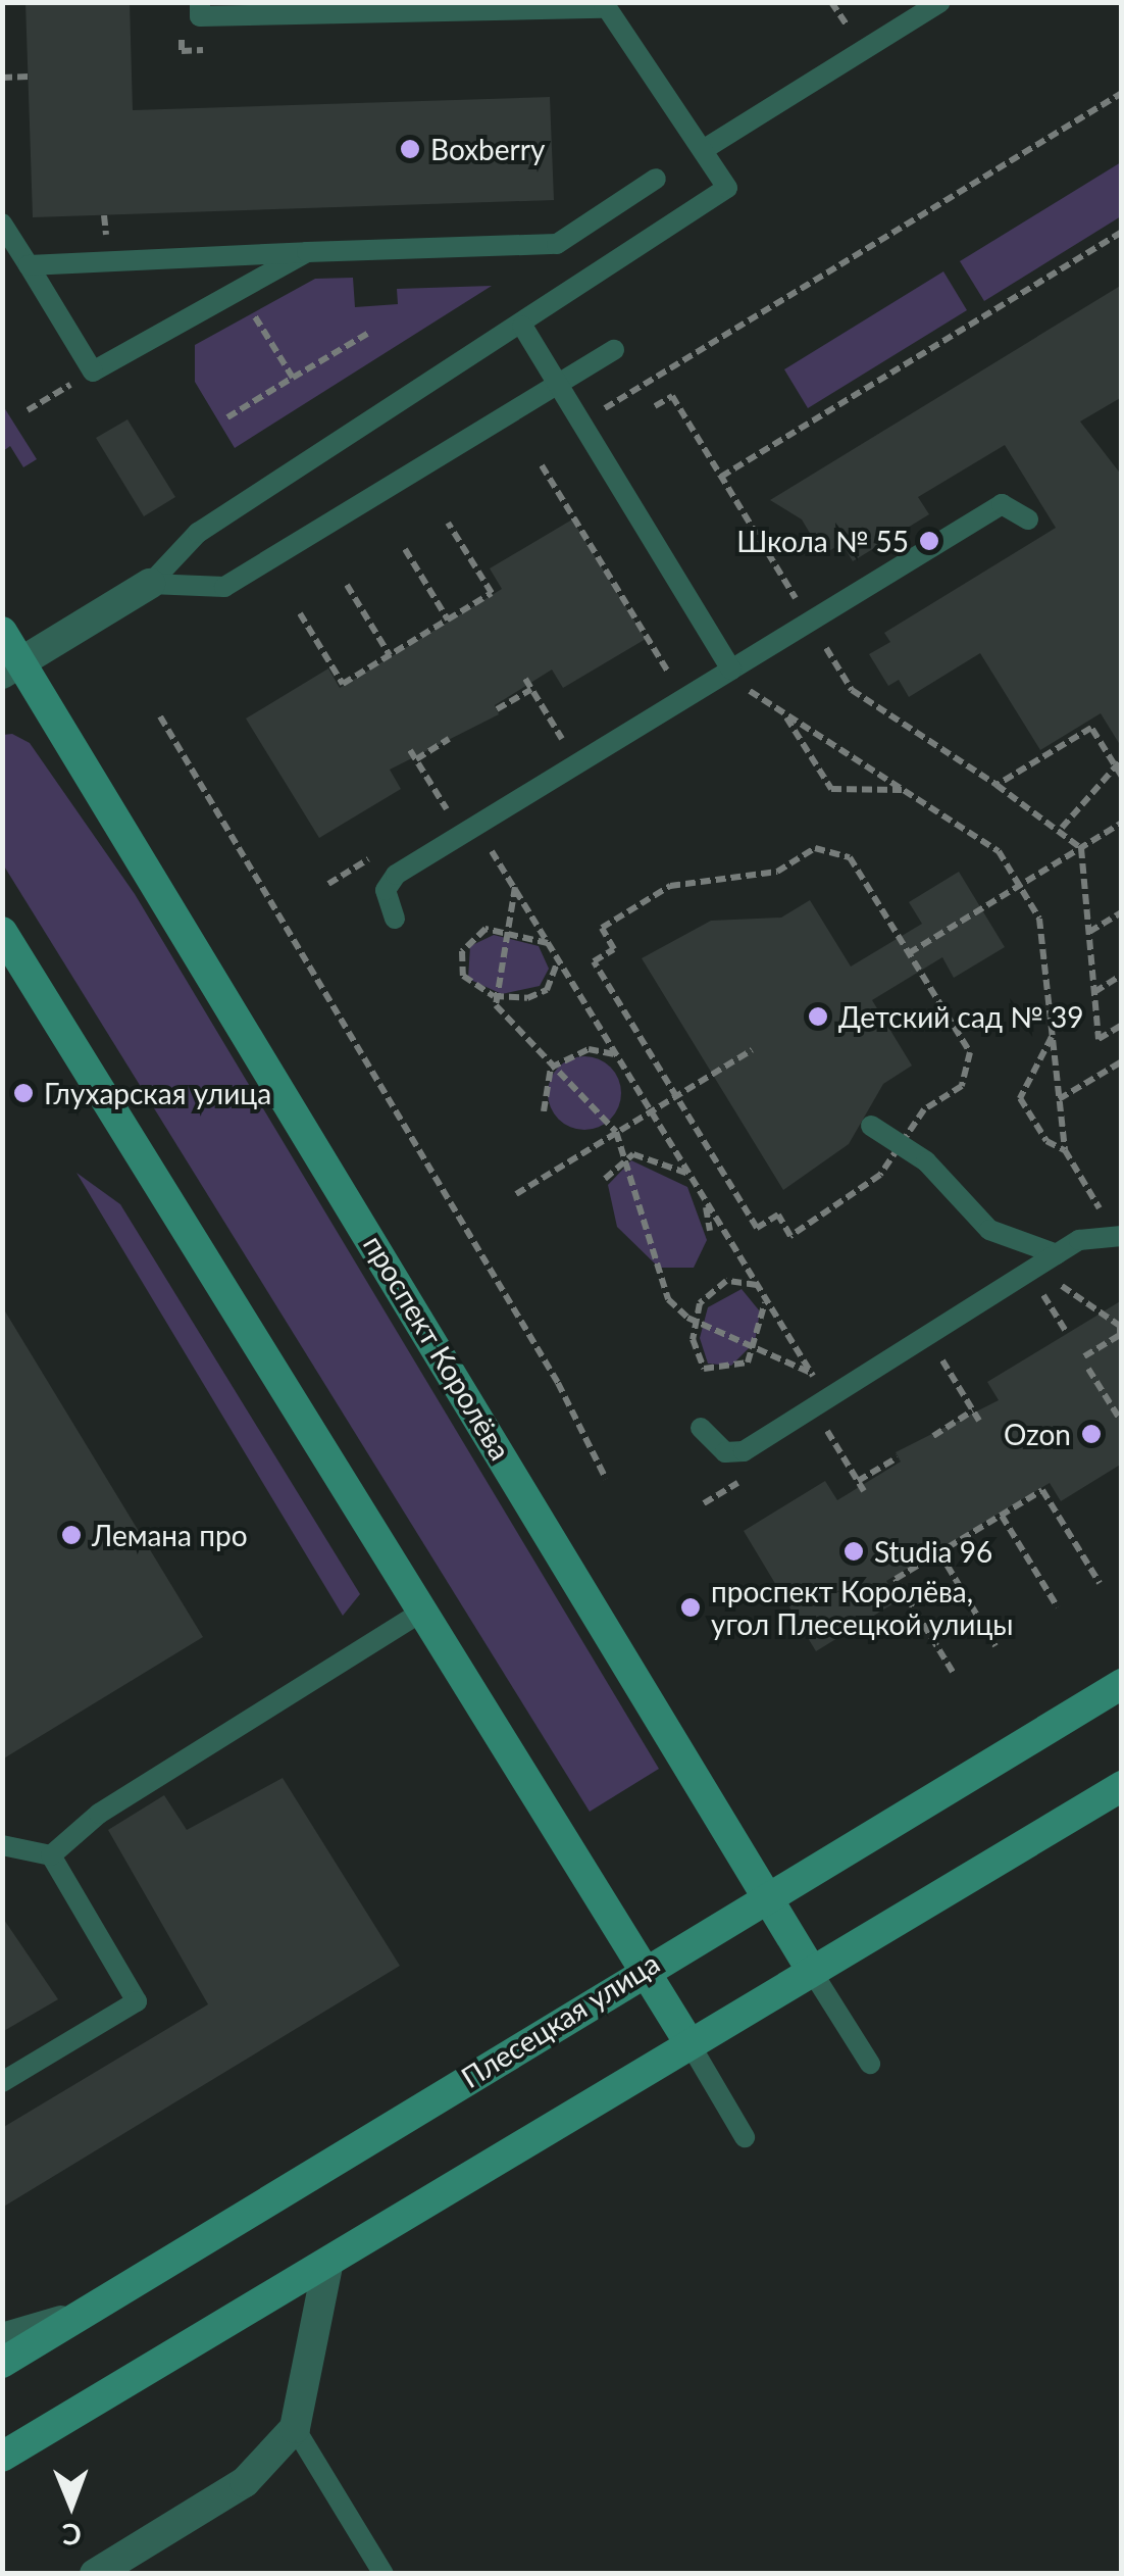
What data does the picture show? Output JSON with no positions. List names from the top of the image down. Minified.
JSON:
{"streets":{"street":["проспект Королёва","Плесецкая улица"]},"crossings":[["проспект Королёва","Плесецкая улица"]],"places":["Boxberry","Школа № 55","Детский сад № 39","Глухарская улица","Ozon","Лемана про","Studia 96","проспект Королёва, угол Плесецкой улицы"],"north":"bottom"}
